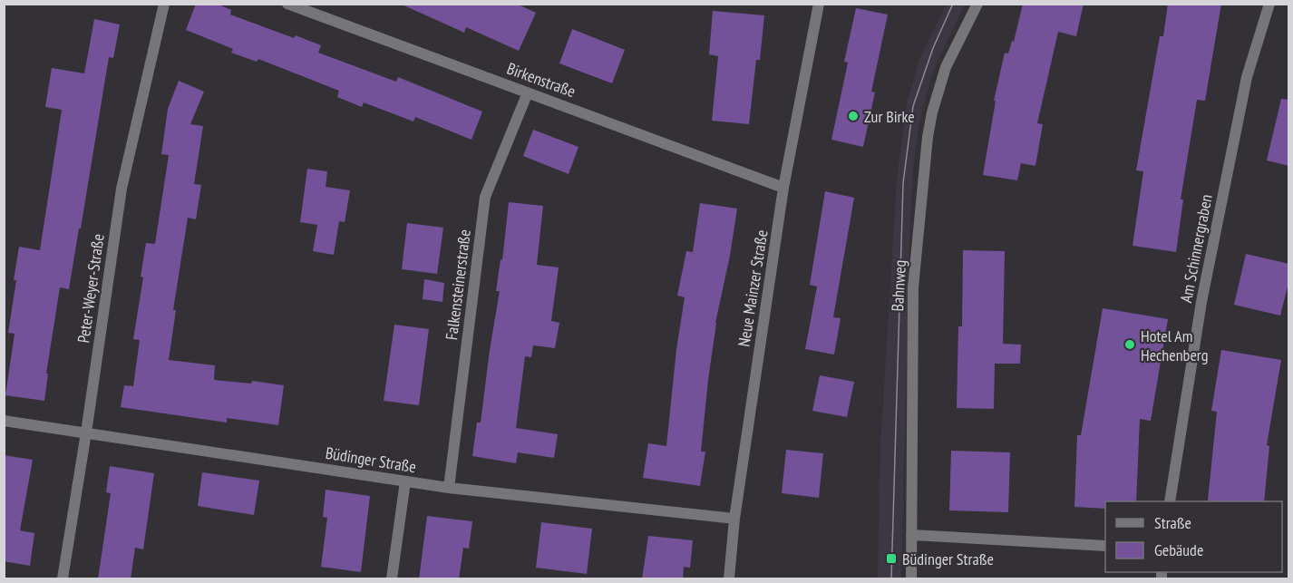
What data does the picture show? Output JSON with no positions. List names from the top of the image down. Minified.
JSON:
{"streets":{"street":["Birkenstraße","Am Schinnergraben","Falkensteinerstraße","Bahnweg","Peter-Weyer-Straße","Neue Mainzer Straße","Büdinger Straße"]},"crossings":[["Birkenstraße","Falkensteinerstraße"],["Birkenstraße","Neue Mainzer Straße"],["Falkensteinerstraße","Büdinger Straße"],["Peter-Weyer-Straße","Büdinger Straße"],["Neue Mainzer Straße","Büdinger Straße"]],"places":{"other":["Zur Birke","Hotel Am Hechenberg"],"transit":["Büdinger Straße"]},"legend":["Straße","Gebäude"]}
